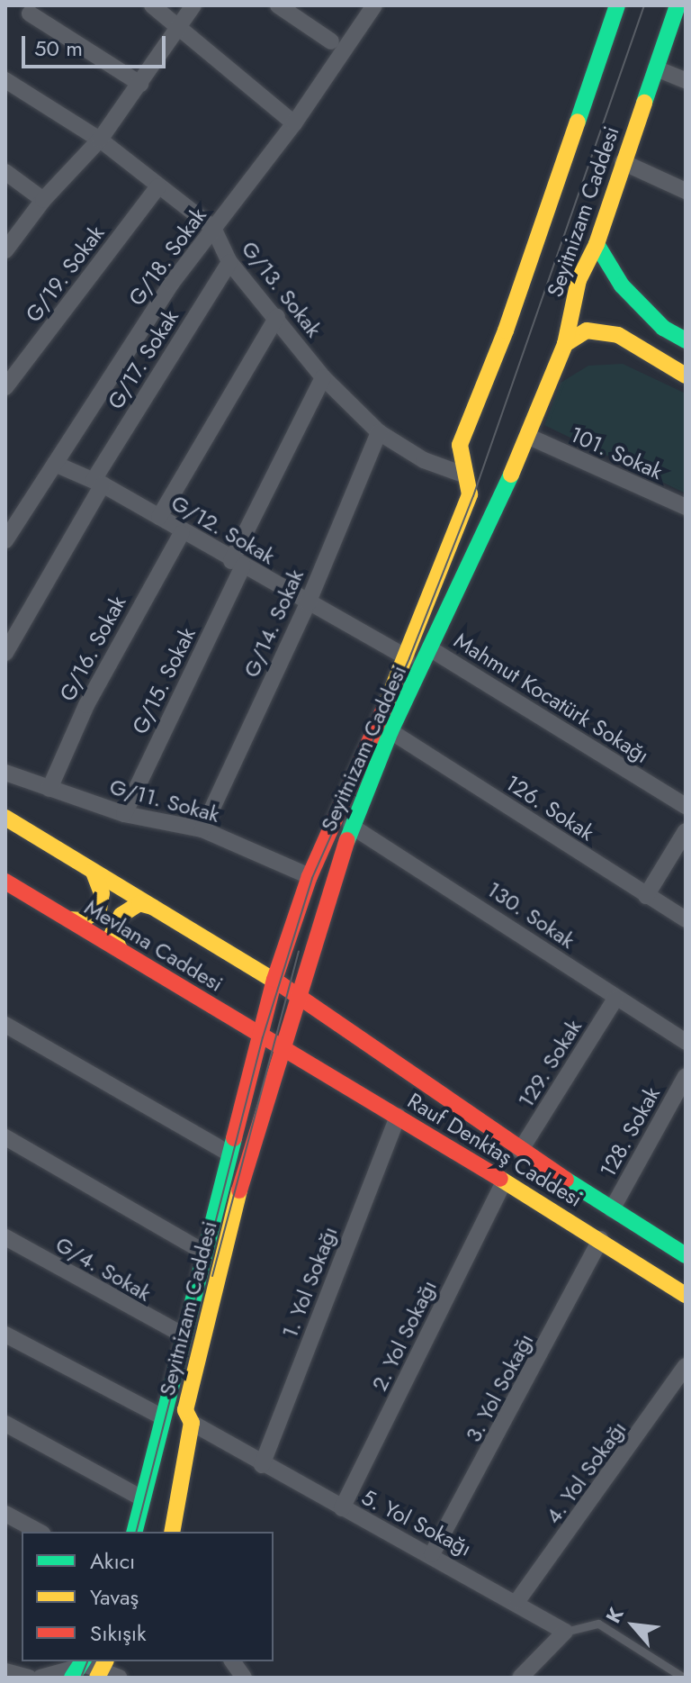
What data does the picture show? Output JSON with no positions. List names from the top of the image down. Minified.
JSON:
{"streets":{"main road":["Seyitnizam Caddesi","Mevlana Caddesi","Rauf Denktaş Caddesi"],"street":["G/18. Sokak","G/19. Sokak","G/13. Sokak","G/17. Sokak","101. Sokak","G/12. Sokak","G/14. Sokak","G/16. Sokak","G/15. Sokak","Mahmut Kocatürk Sokağı","G/11. Sokak","126. Sokak","130. Sokak","129. Sokak","128. Sokak","G/4. Sokak","1. Yol Sokağı","2. Yol Sokağı","3. Yol Sokağı","4. Yol Sokağı","5. Yol Sokağı"]},"crossings":[["Seyitnizam Caddesi","G/13. Sokak"],["Seyitnizam Caddesi","101. Sokak"],["Seyitnizam Caddesi","G/12. Sokak"],["Seyitnizam Caddesi","Mahmut Kocatürk Sokağı"],["Seyitnizam Caddesi","G/11. Sokak"],["Seyitnizam Caddesi","126. Sokak"],["Seyitnizam Caddesi","130. Sokak"],["Seyitnizam Caddesi","Mevlana Caddesi"],["Seyitnizam Caddesi","Rauf Denktaş Caddesi"],["Seyitnizam Caddesi","G/4. Sokak"],["Seyitnizam Caddesi","5. Yol Sokağı"],["G/18. Sokak","G/13. Sokak"],["G/18. Sokak","G/12. Sokak"],["G/19. Sokak","G/13. Sokak"],["G/13. Sokak","G/17. Sokak"],["G/13. Sokak","G/14. Sokak"],["G/13. Sokak","G/15. Sokak"],["G/17. Sokak","G/12. Sokak"],["G/12. Sokak","G/14. Sokak"],["G/12. Sokak","G/16. Sokak"],["G/12. Sokak","G/15. Sokak"],["G/14. Sokak","G/11. Sokak"],["G/16. Sokak","G/11. Sokak"],["G/15. Sokak","G/11. Sokak"],["130. Sokak","129. Sokak"],["Mevlana Caddesi","Rauf Denktaş Caddesi"],["129. Sokak","Rauf Denktaş Caddesi"],["128. Sokak","Rauf Denktaş Caddesi"],["Rauf Denktaş Caddesi","1. Yol Sokağı"],["Rauf Denktaş Caddesi","2. Yol Sokağı"],["Rauf Denktaş Caddesi","3. Yol Sokağı"],["1. Yol Sokağı","5. Yol Sokağı"],["2. Yol Sokağı","5. Yol Sokağı"],["3. Yol Sokağı","5. Yol Sokağı"],["4. Yol Sokağı","5. Yol Sokağı"]],"legend":["Akıcı","Yavaş","Sıkışık"],"scale_bar":"50 m","north":"top left"}
